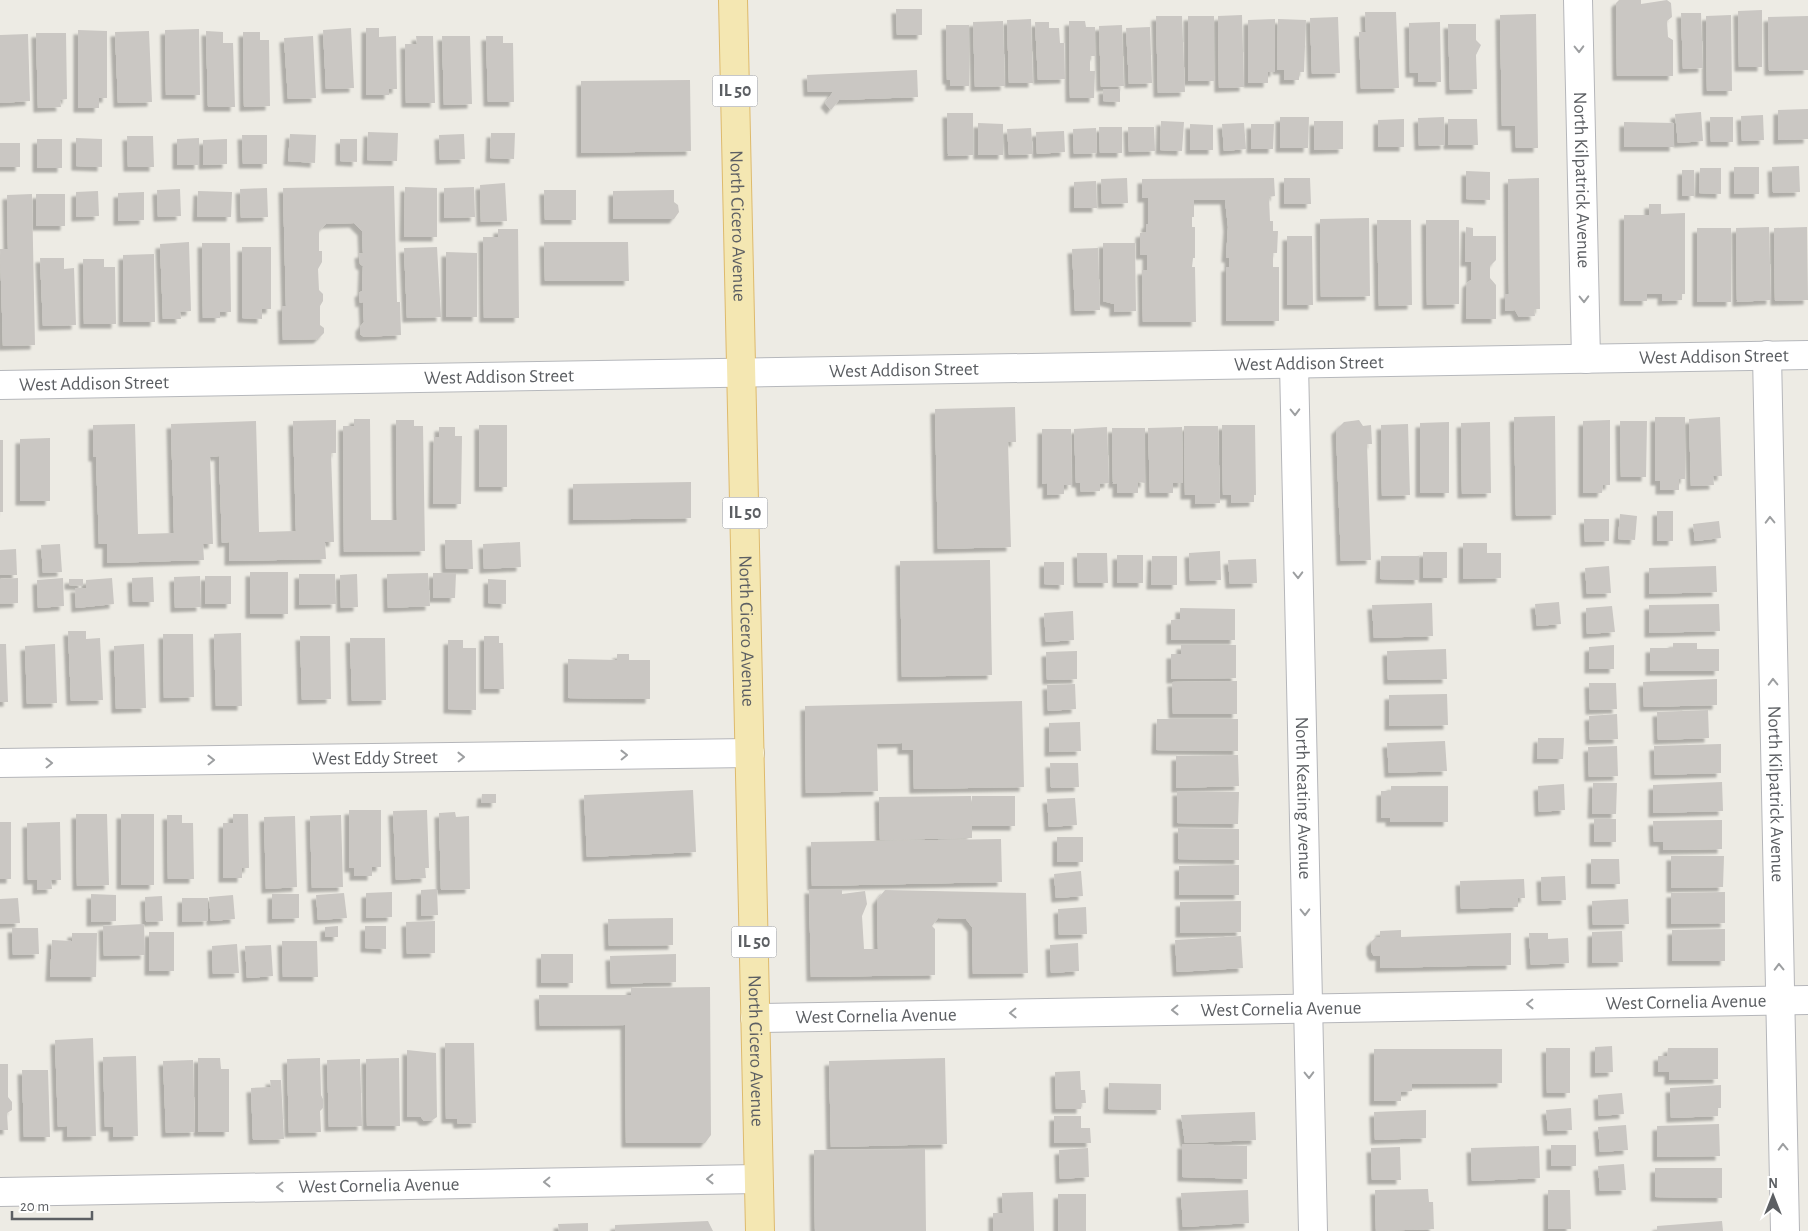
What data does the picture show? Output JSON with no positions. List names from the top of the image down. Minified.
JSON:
{"streets":{"main road":["IL 50","North Cicero Avenue"],"street":["North Kilpatrick Avenue","West Addison Street","West Eddy Street","North Keating Avenue","West Cornelia Avenue"]},"crossings":[["North Kilpatrick Avenue","West Addison Street"],["North Kilpatrick Avenue","West Cornelia Avenue"],["North Cicero Avenue","West Addison Street"],["North Cicero Avenue","West Eddy Street"],["North Cicero Avenue","West Cornelia Avenue"],["West Addison Street","North Keating Avenue"],["North Keating Avenue","West Cornelia Avenue"]],"one_way":["West Eddy Street","North Keating Avenue","West Cornelia Avenue"],"scale_bar":"20 m","north":"top"}
